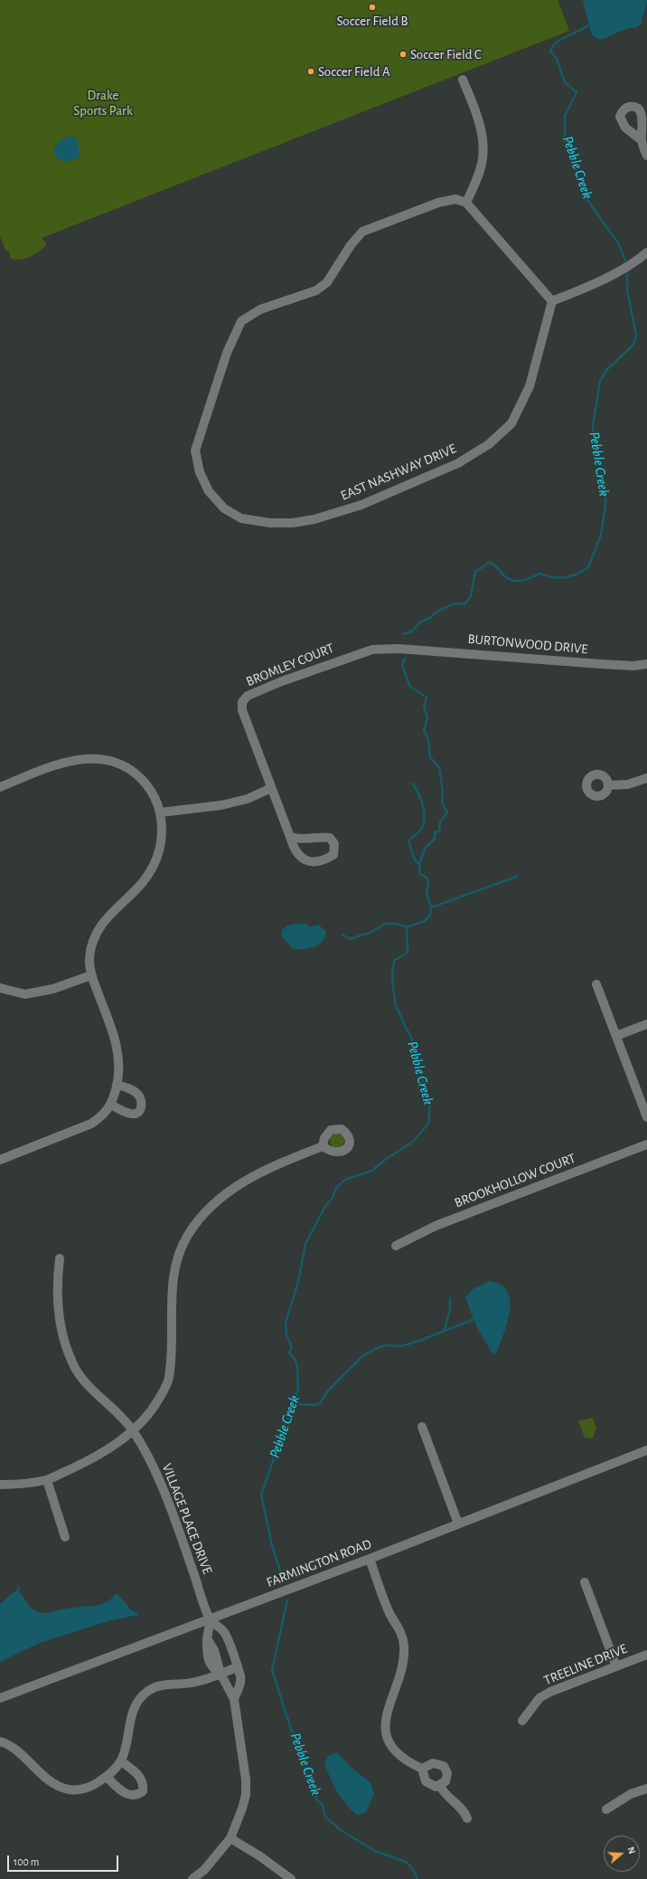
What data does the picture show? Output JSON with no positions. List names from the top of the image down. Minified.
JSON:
{"streets":{"street":["EAST NASHWAY DRIVE","BURTONWOOD DRIVE","BROMLEY COURT","BROOKHOLLOW COURT","VILLAGE PLACE DRIVE","FARMINGTON ROAD","TREELINE DRIVE"]},"crossings":[["BURTONWOOD DRIVE","BROMLEY COURT"],["VILLAGE PLACE DRIVE","FARMINGTON ROAD"]],"water":["Pebble Creek"],"parks":["Drake Sports Park"],"places":["Soccer Field B","Soccer Field C","Soccer Field A"],"scale_bar":"100 m","north":"right"}
